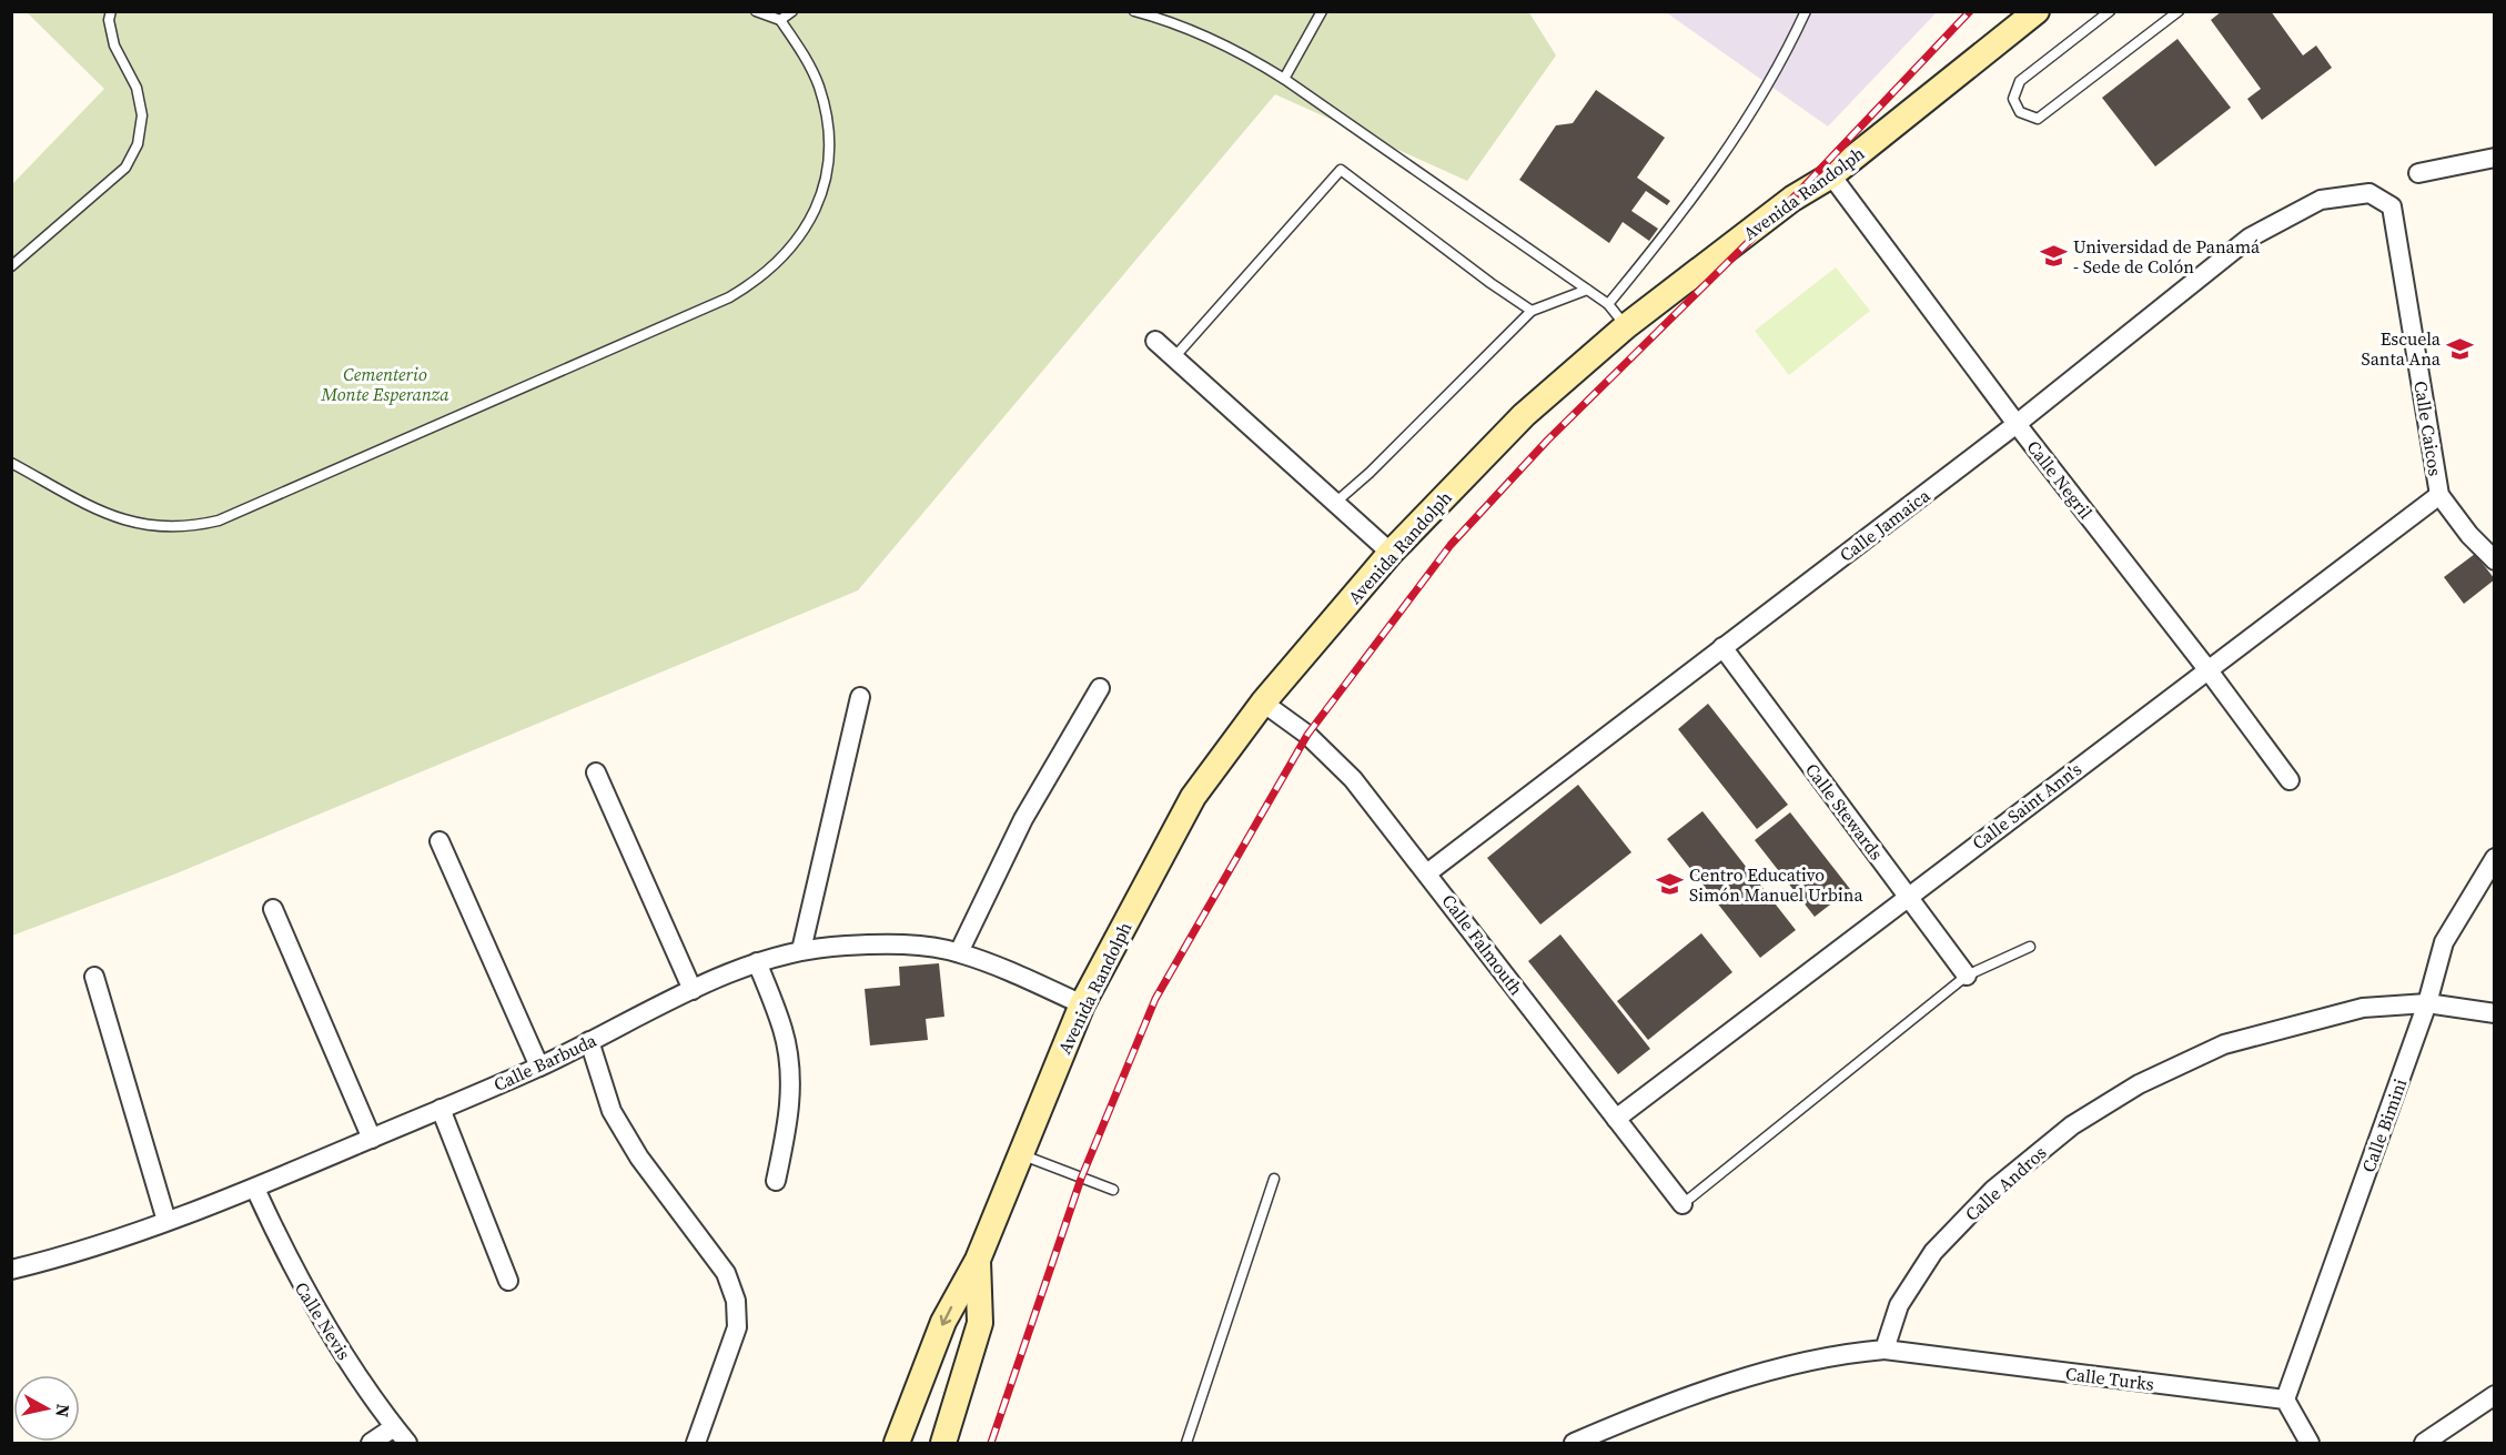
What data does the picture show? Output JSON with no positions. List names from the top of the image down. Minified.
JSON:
{"streets":{"main road":["Avenida Randolph"],"street":["Calle Caicos","Calle Negril","Calle Jamaica","Calle Saint Ann's","Calle Stewards","Calle Falmouth","Calle Barbuda","Calle Bimini","Calle Andros","Calle Nevis","Calle Turks"]},"crossings":[["Avenida Randolph","Calle Negril"],["Avenida Randolph","Calle Falmouth"],["Avenida Randolph","Calle Barbuda"],["Calle Caicos","Calle Jamaica"],["Calle Caicos","Calle Saint Ann's"],["Calle Negril","Calle Jamaica"],["Calle Negril","Calle Saint Ann's"],["Calle Jamaica","Calle Stewards"],["Calle Jamaica","Calle Falmouth"],["Calle Saint Ann's","Calle Stewards"],["Calle Saint Ann's","Calle Falmouth"],["Calle Barbuda","Calle Nevis"],["Calle Bimini","Calle Andros"],["Calle Bimini","Calle Turks"],["Calle Andros","Calle Turks"]],"parks":["Cementerio Monte Esperanza"],"places":{"school or university":["Universidad de Panamá - Sede de Colón","Escuela Santa Ana","Centro Educativo Simón Manuel Urbina"]},"north":"right"}
